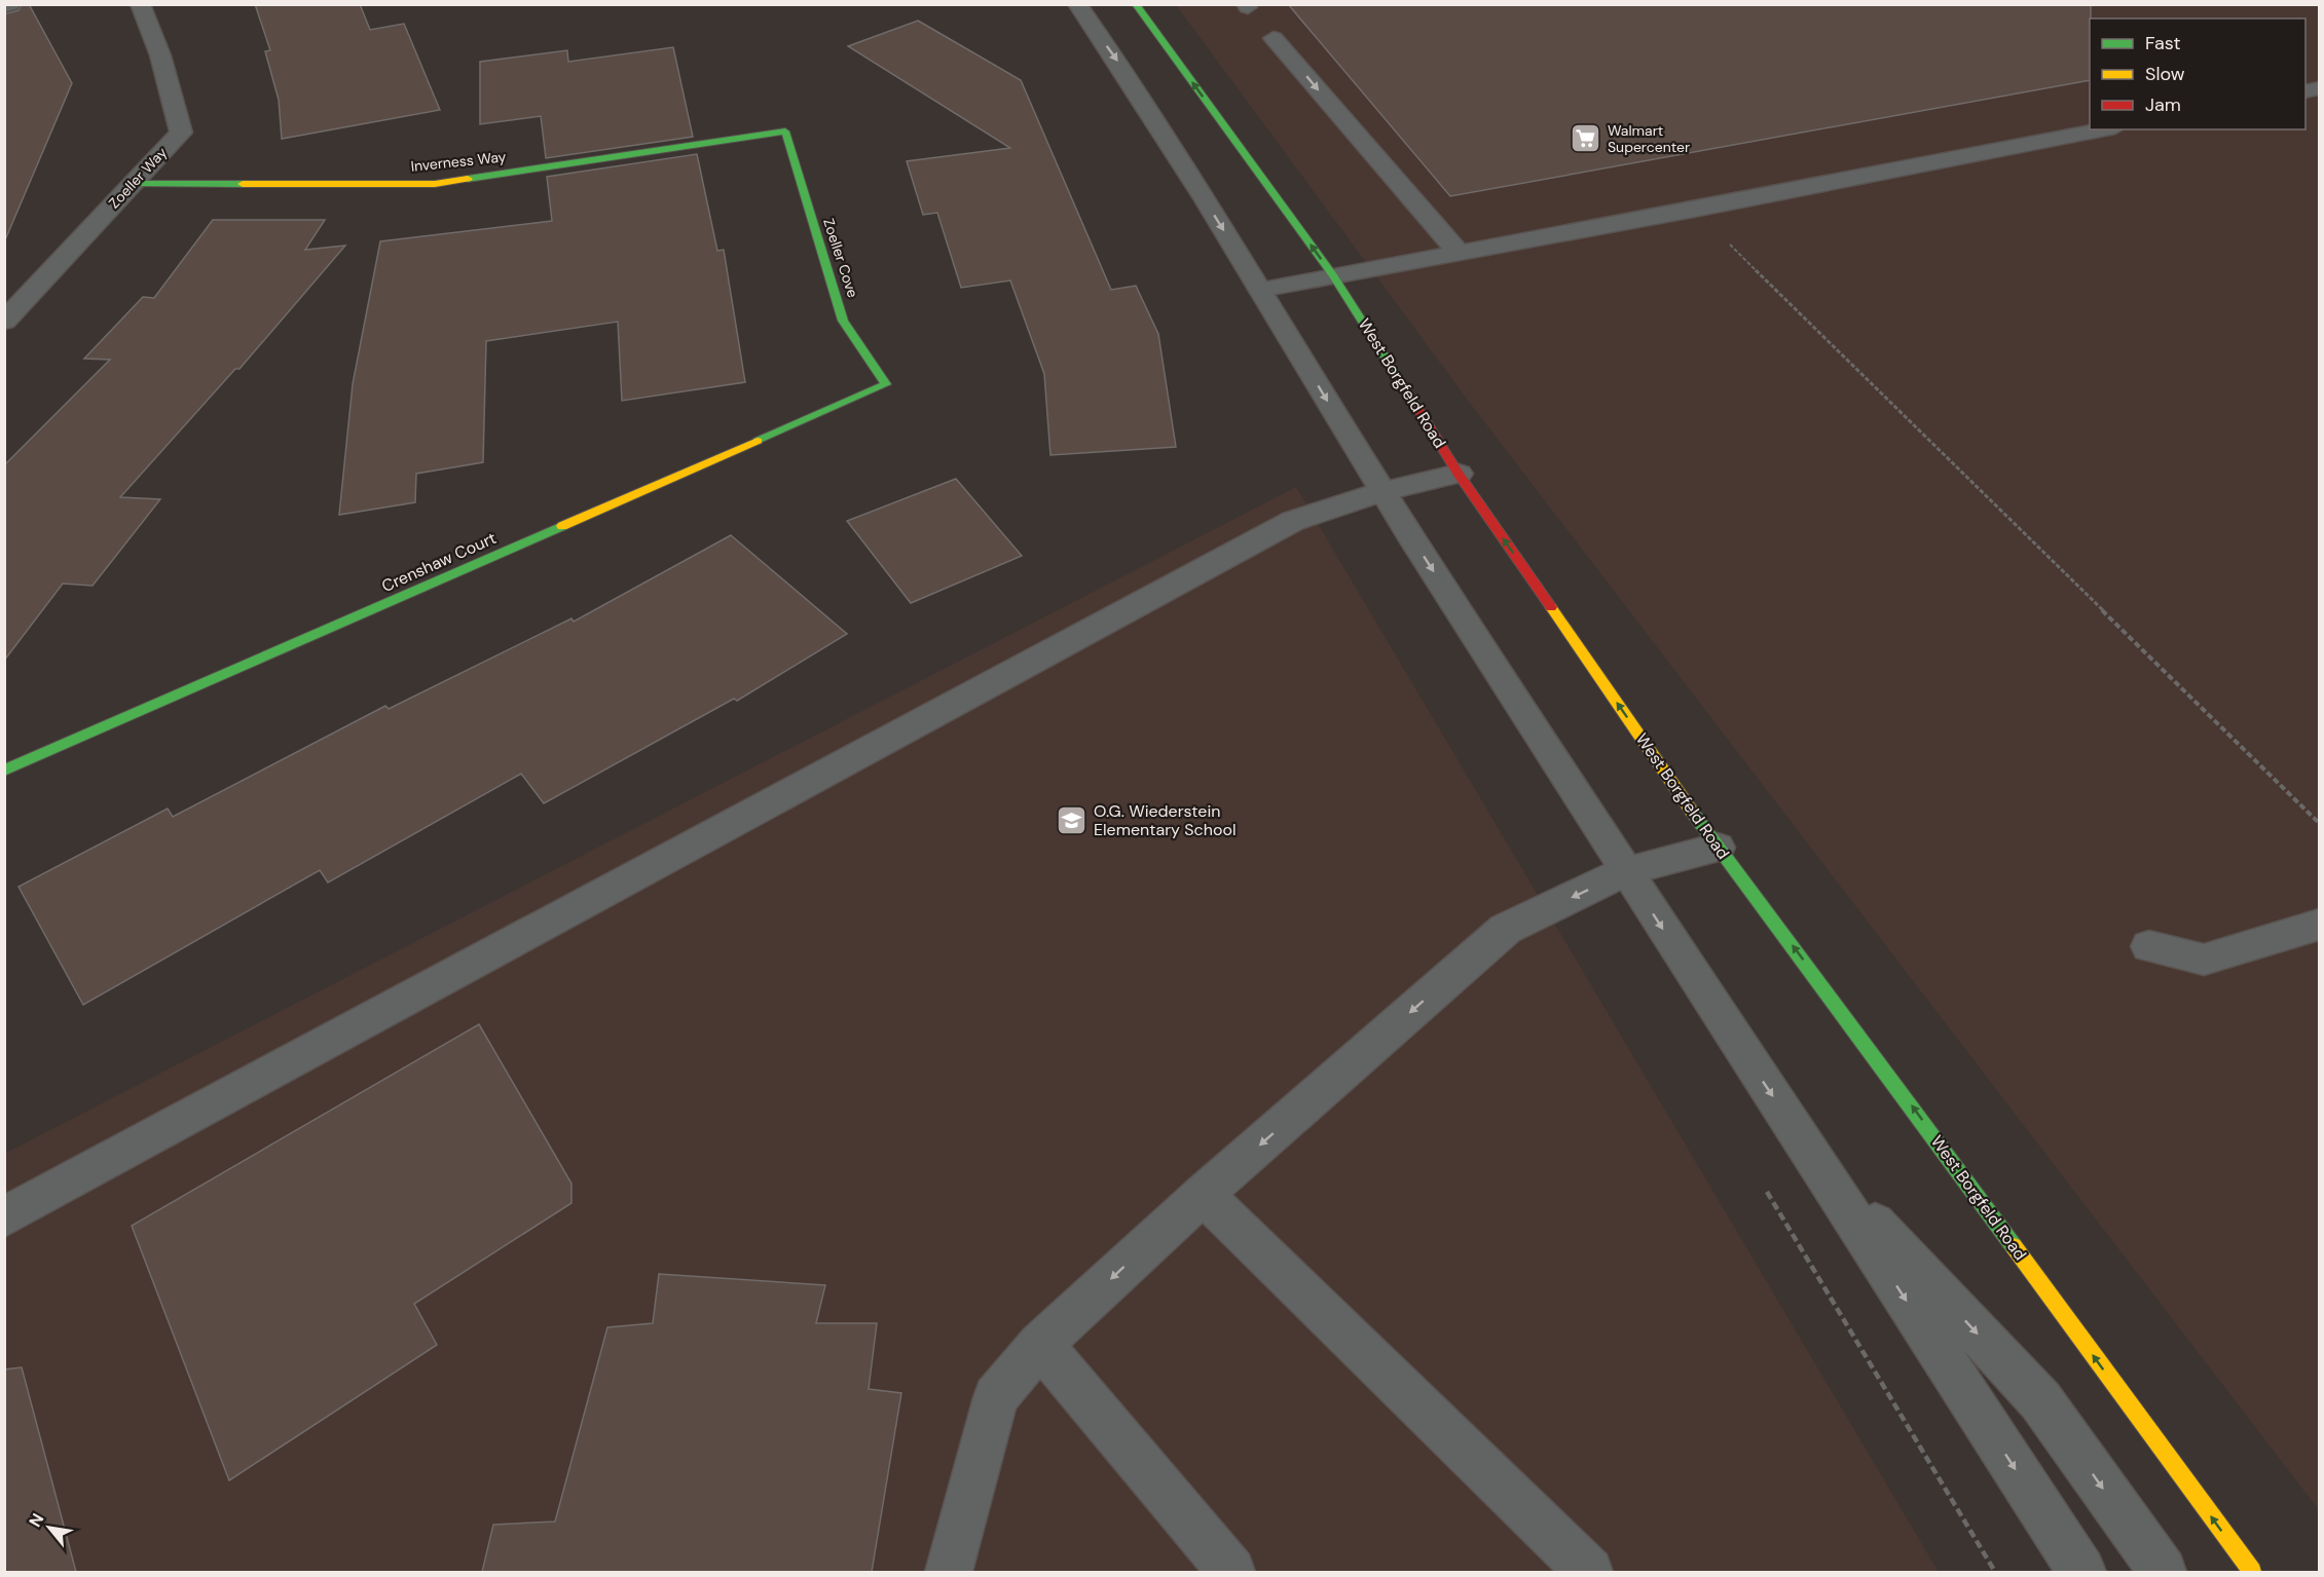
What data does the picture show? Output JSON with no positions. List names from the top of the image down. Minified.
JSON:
{"streets":{"street":["Inverness Way","Zoeller Way","Zoeller Cove","West Borgfeld Road","Crenshaw Court"]},"crossings":[["Inverness Way","Zoeller Way"],["Inverness Way","Zoeller Cove"],["Zoeller Cove","Crenshaw Court"]],"places":{"supermarket":["Walmart Supercenter"],"school or university":["O.G. Wiederstein Elementary School"]},"legend":["Fast","Slow","Jam"],"north":"top left"}
